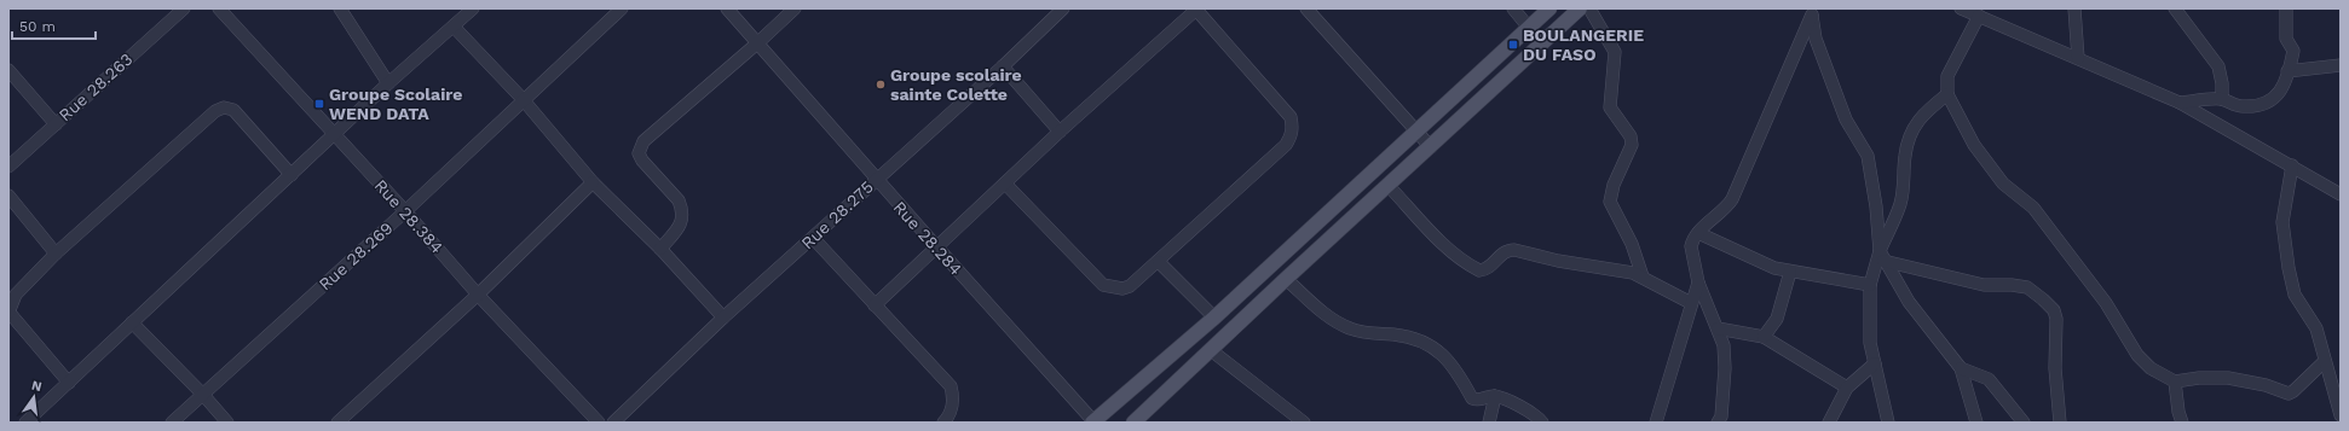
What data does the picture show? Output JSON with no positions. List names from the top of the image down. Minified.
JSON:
{"streets":{"street":["Rue 28.263","Rue 28.275","Rue 28.384","Rue 28.284","Rue 28.269"]},"crossings":[["Rue 28.275","Rue 28.284"],["Rue 28.384","Rue 28.269"]],"places":{"transit":["BOULANGERIE DU FASO","Groupe Scolaire WEND DATA"],"other":["Groupe scolaire sainte Colette"]},"scale_bar":"50 m","north":"top"}
